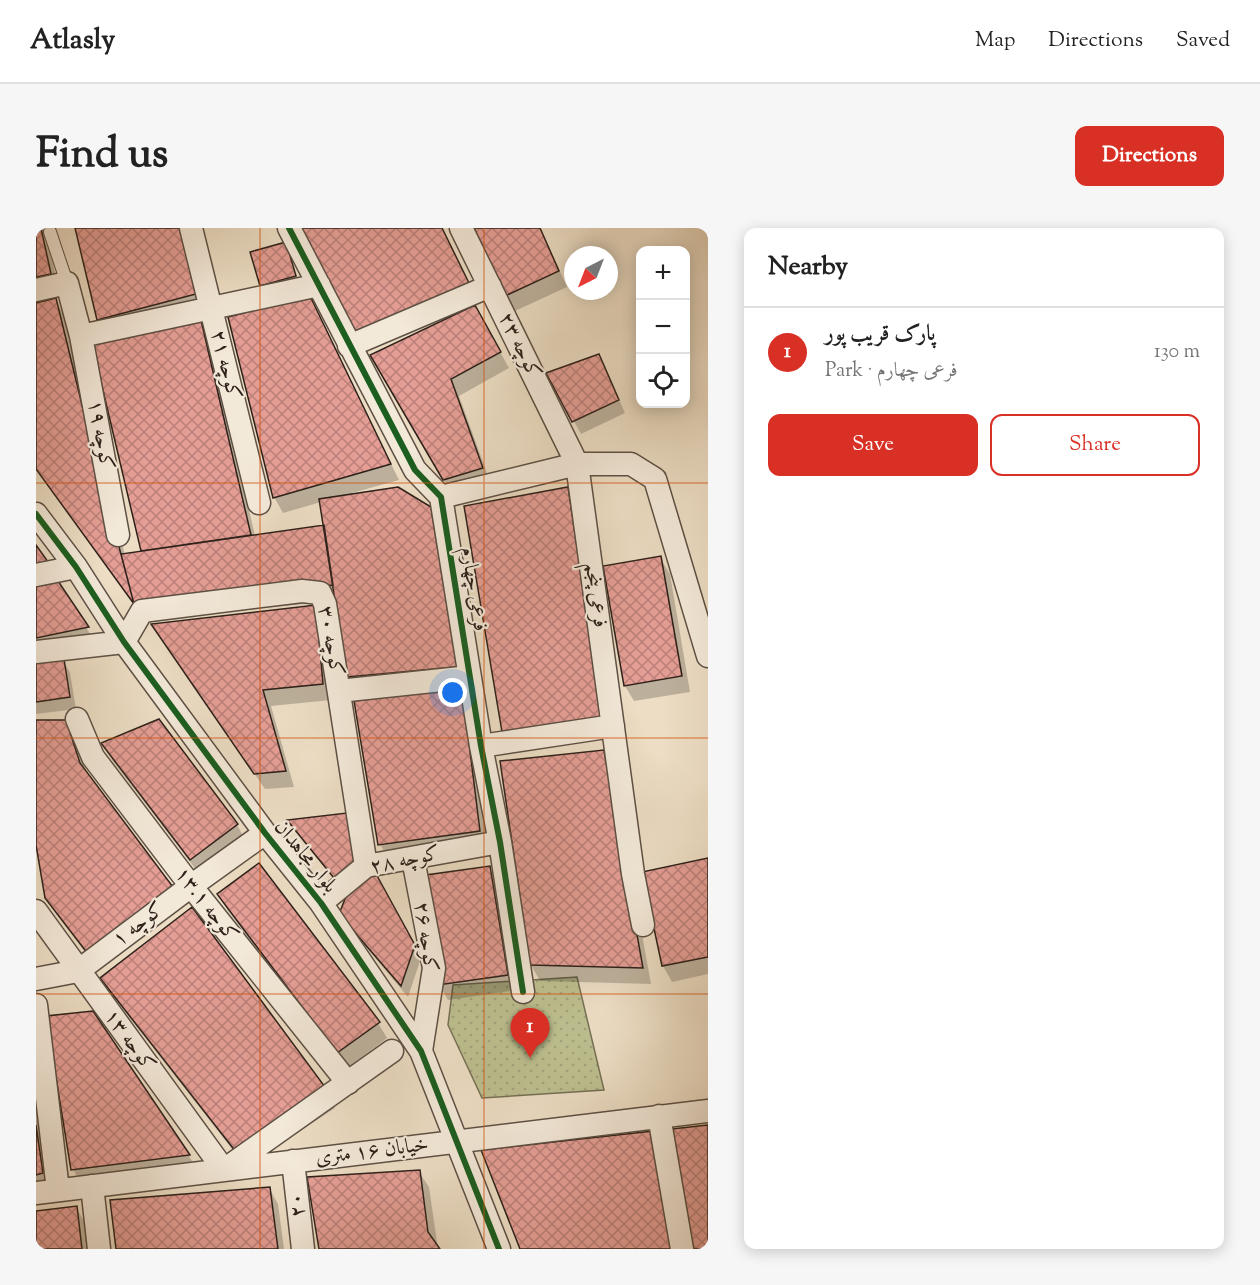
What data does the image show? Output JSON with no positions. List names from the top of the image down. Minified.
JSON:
{"streets":{"street":["کوچه ۲۳","کوچه ۲۱","کوچه ۱۹","فرعی چهارم","فرعی پنجم","کوچه ۳۰","بلوار مجاهدان","کوچه ۲۸","کوچه ۱۳.۱","کوچه ۱","کوچه ۲۶","کوچه ۱۳","خیابان ۱۶ متری","۲۰"]},"crossings":[["کوچه ۲۳","فرعی پنجم"],["فرعی چهارم","کوچه ۲۸"],["کوچه ۳۰","بلوار مجاهدان"],["کوچه ۳۰","کوچه ۲۸"],["بلوار مجاهدان","کوچه ۲۸"],["بلوار مجاهدان","کوچه ۱"],["بلوار مجاهدان","کوچه ۲۶"],["بلوار مجاهدان","خیابان ۱۶ متری"],["کوچه ۲۸","کوچه ۲۶"],["کوچه ۱۳.۱","کوچه ۱"],["کوچه ۱","کوچه ۱۳"],["کوچه ۱۳","خیابان ۱۶ متری"],["خیابان ۱۶ متری","۲۰"]],"north":"bottom left","page":{"header":"Atlasly","nav":["Map","Directions","Saved"],"title":"Find us","buttons":["Directions",["Save","Share"]],"heading":"Nearby","map_buttons":["+","−"],"list":[{"mark":"1","name":"پارک قریب پور","note":"Park · فرعی چهارم","value":"130 m"}],"pins":"1"}}
